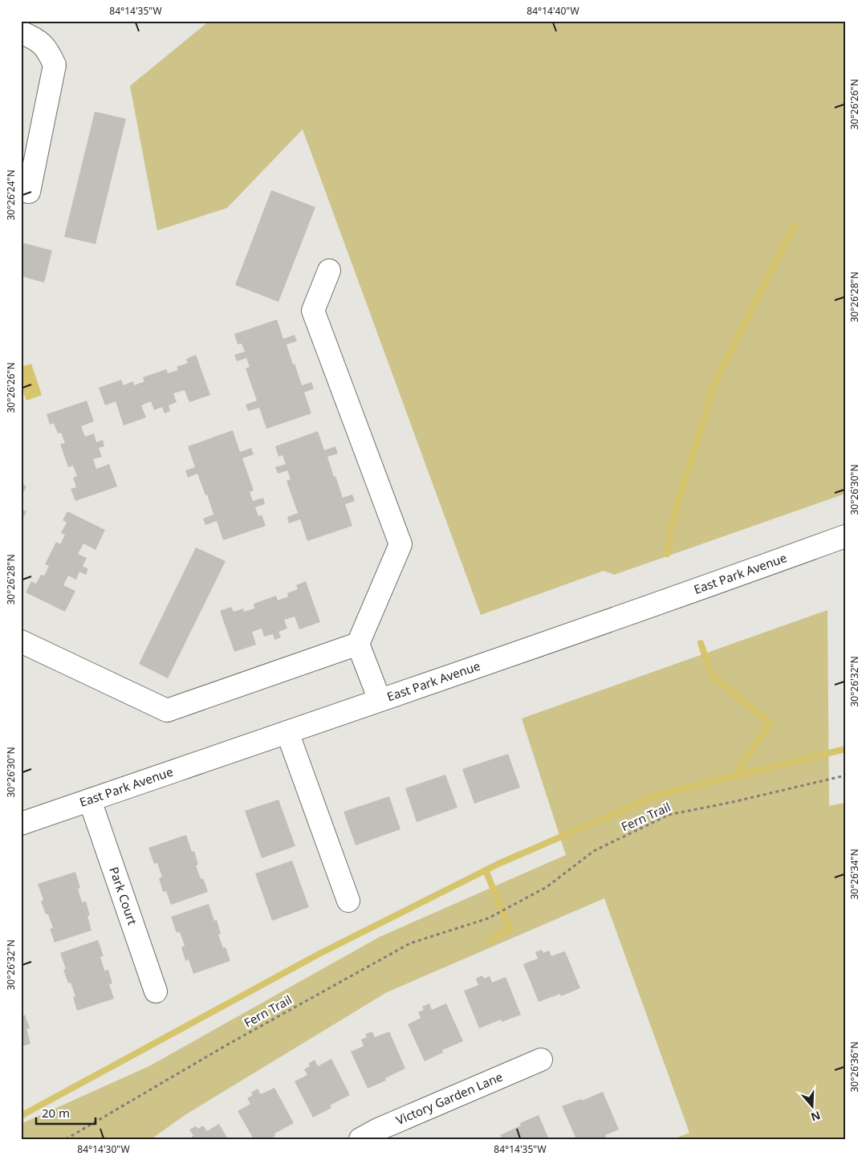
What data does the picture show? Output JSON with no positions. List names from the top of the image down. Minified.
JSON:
{"streets":{"main road":["East Park Avenue","Park Court","Victory Garden Lane"],"path":["Fern Trail"]},"crossings":[["East Park Avenue","Park Court"]],"scale_bar":"20 m","north":"bottom","coordinates":["84°14'35\"W","84°14'40\"W","30°26'26\"N","30°26'24\"N","30°26'28\"N","30°26'30\"N","30°26'32\"N","30°26'34\"N","30°26'36\"N","84°14'30\"W"]}
